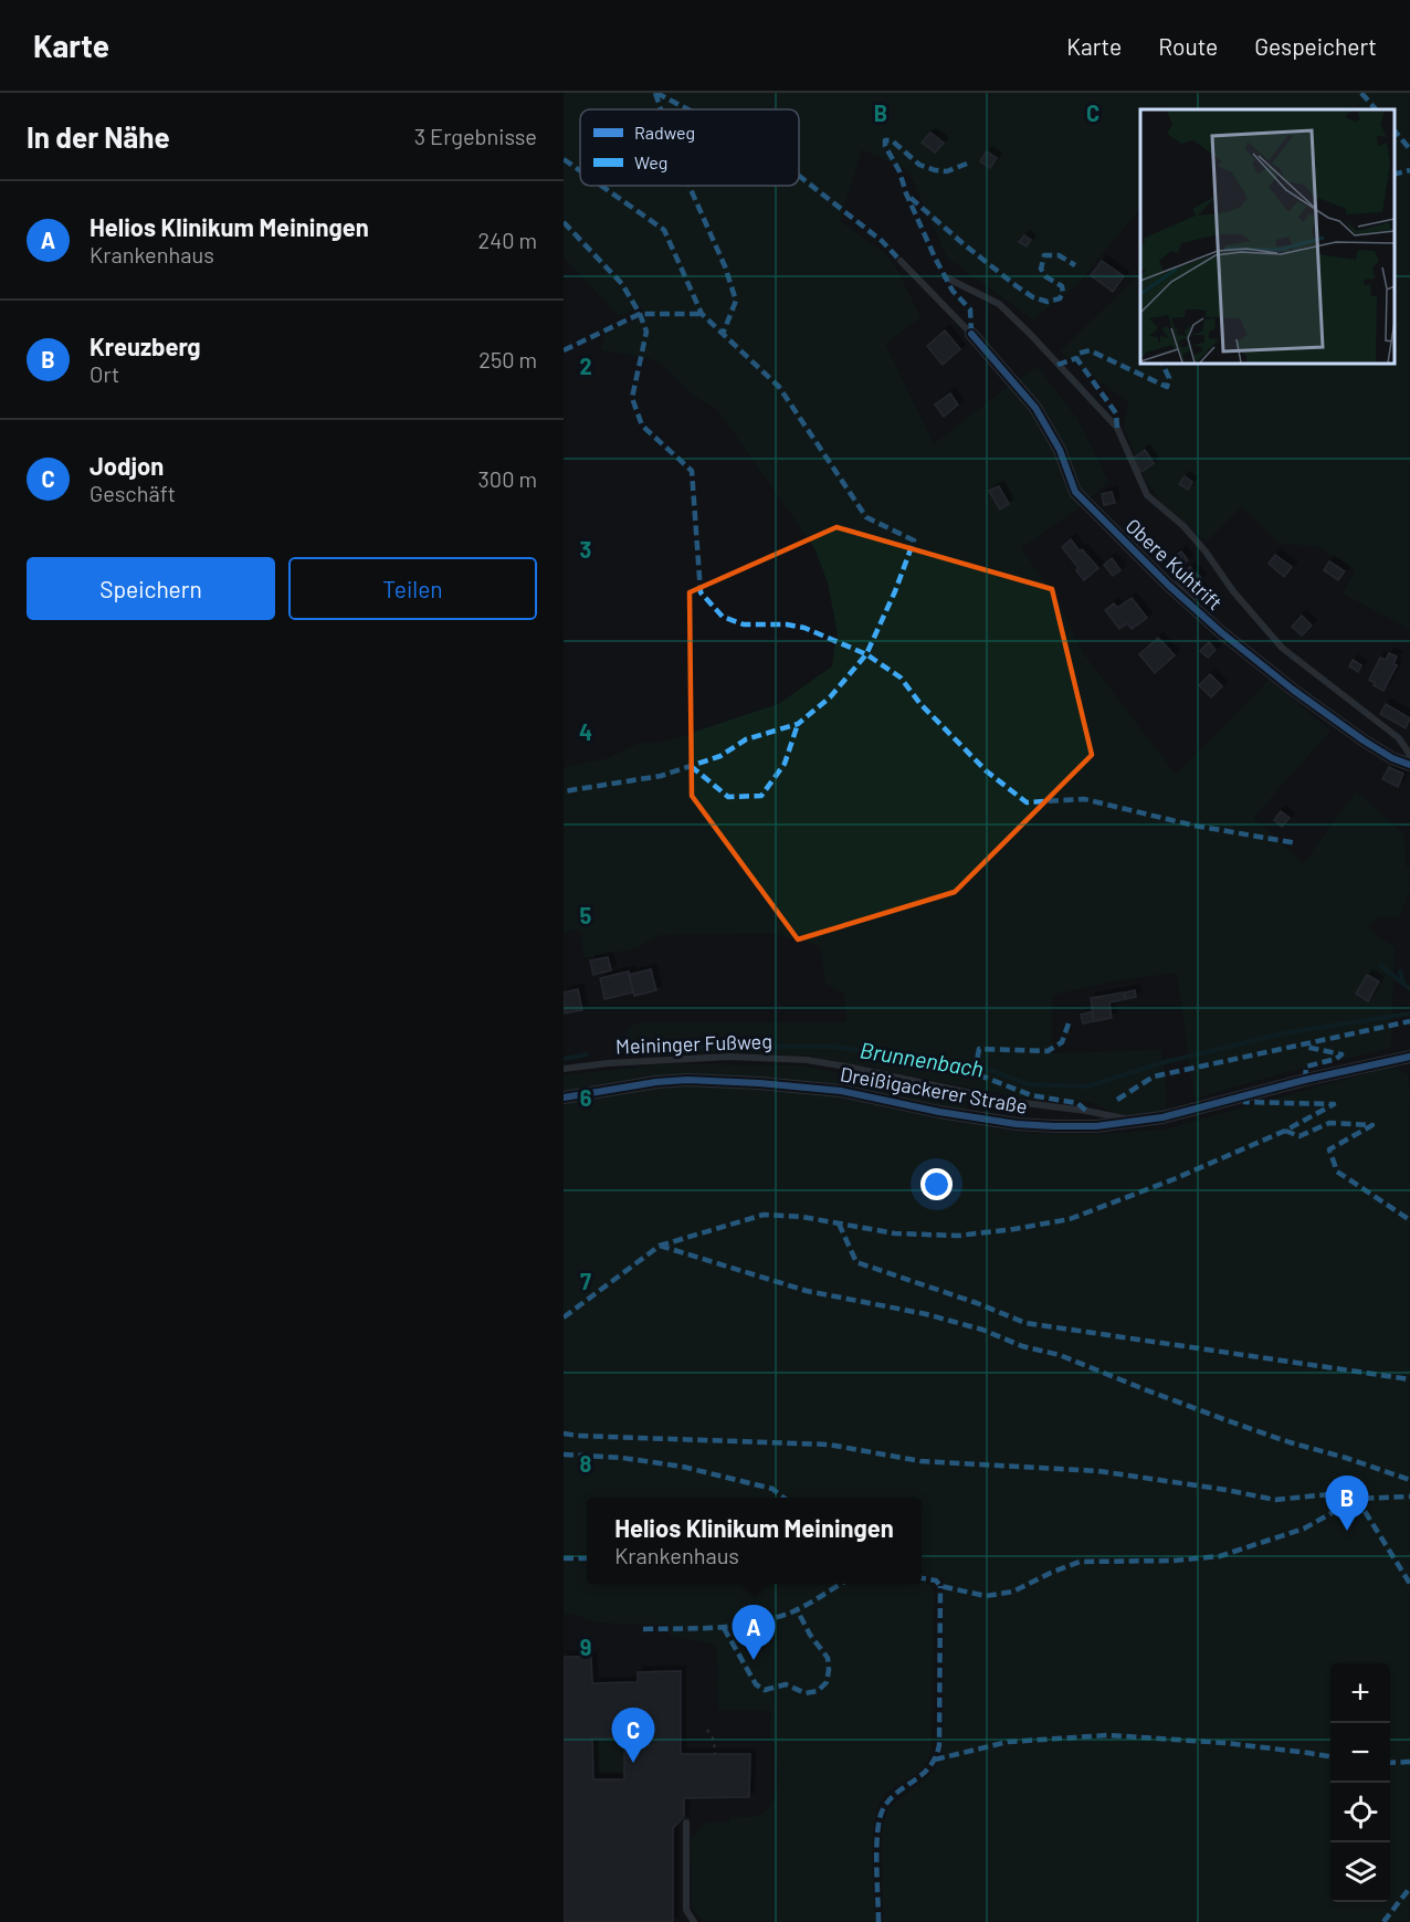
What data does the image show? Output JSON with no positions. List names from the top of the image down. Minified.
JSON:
{"streets":{"street":["Obere Kuhtrift","Dreißigackerer Straße"],"lane":["Meininger Fußweg"]},"crossings":[["Meininger Fußweg","Dreißigackerer Straße"]],"water":["Brunnenbach"],"legend":["Radweg","Weg"],"page":{"header":"Karte","nav":["Karte","Route","Gespeichert"],"heading":["In der Nähe","3 Ergebnisse"],"list":[{"mark":"A","name":"Helios Klinikum Meiningen","note":"Krankenhaus","value":"240 m"},{"mark":"B","name":"Kreuzberg","note":"Ort","value":"250 m"},{"mark":"C","name":"Jodjon","note":"Geschäft","value":"300 m"}],"buttons":["Speichern","Teilen"],"pins":["B","A","C"],"popup":["Helios Klinikum Meiningen","Krankenhaus"],"map_buttons":["+","−"]},"grid":{"columns":["B","C"],"rows":["2","3","4","5","6","7","8","9"]}}
